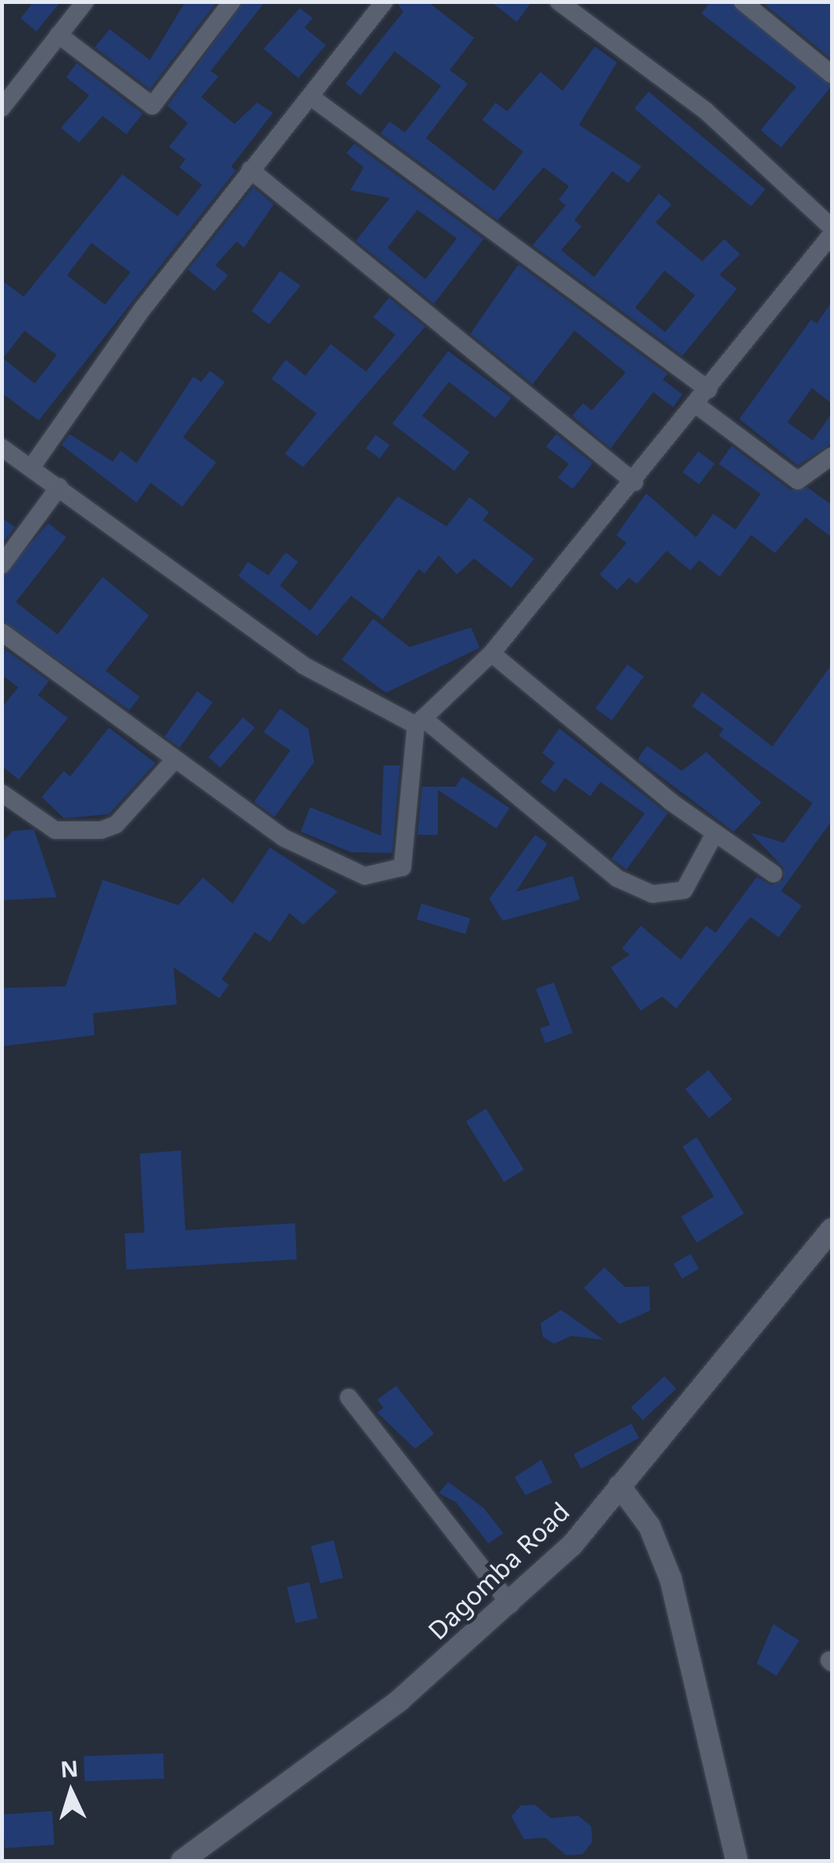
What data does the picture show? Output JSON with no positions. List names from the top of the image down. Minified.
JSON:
{"streets":{"street":["Dagomba Road"]},"north":"top"}
